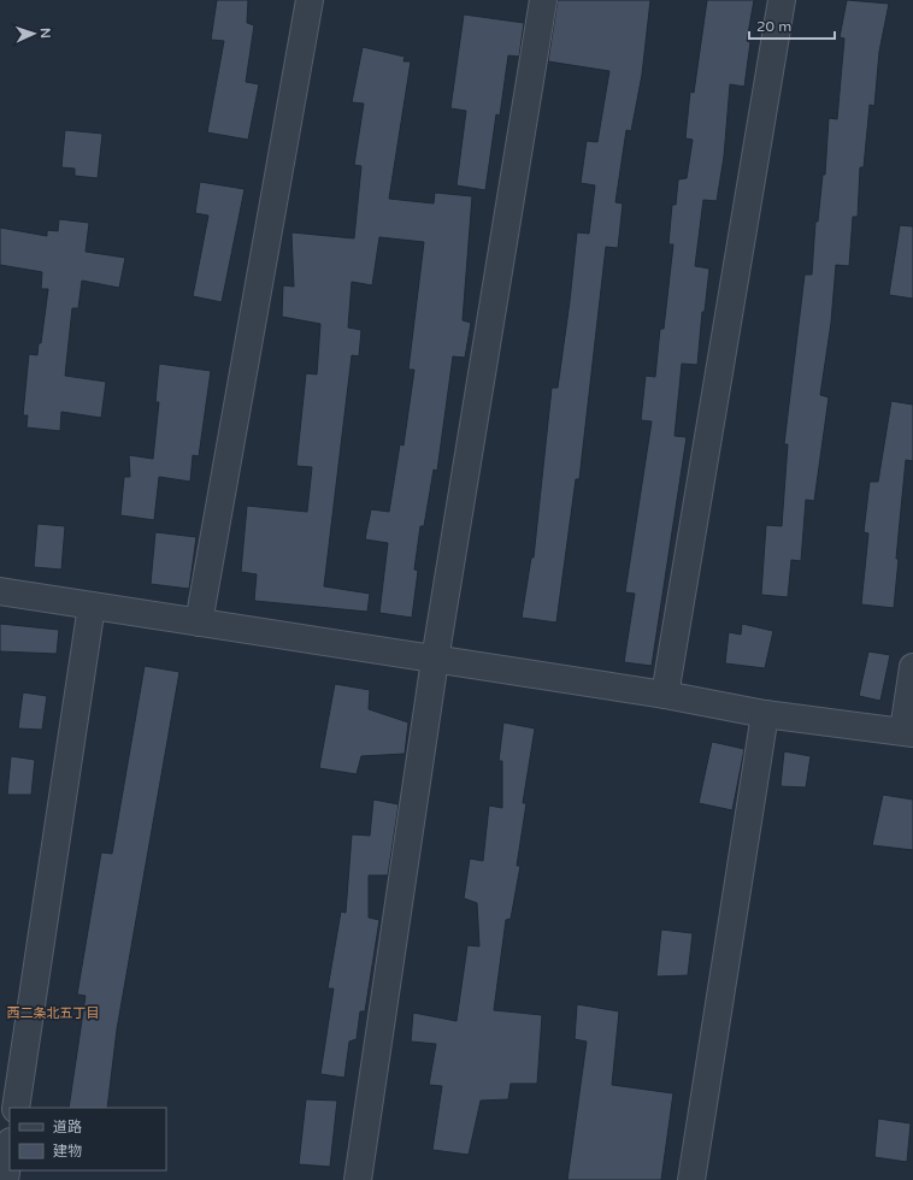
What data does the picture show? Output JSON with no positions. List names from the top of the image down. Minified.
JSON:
{"districts":["西二条北五丁目"],"legend":["道路","建物"],"scale_bar":"20 m","north":"right"}
